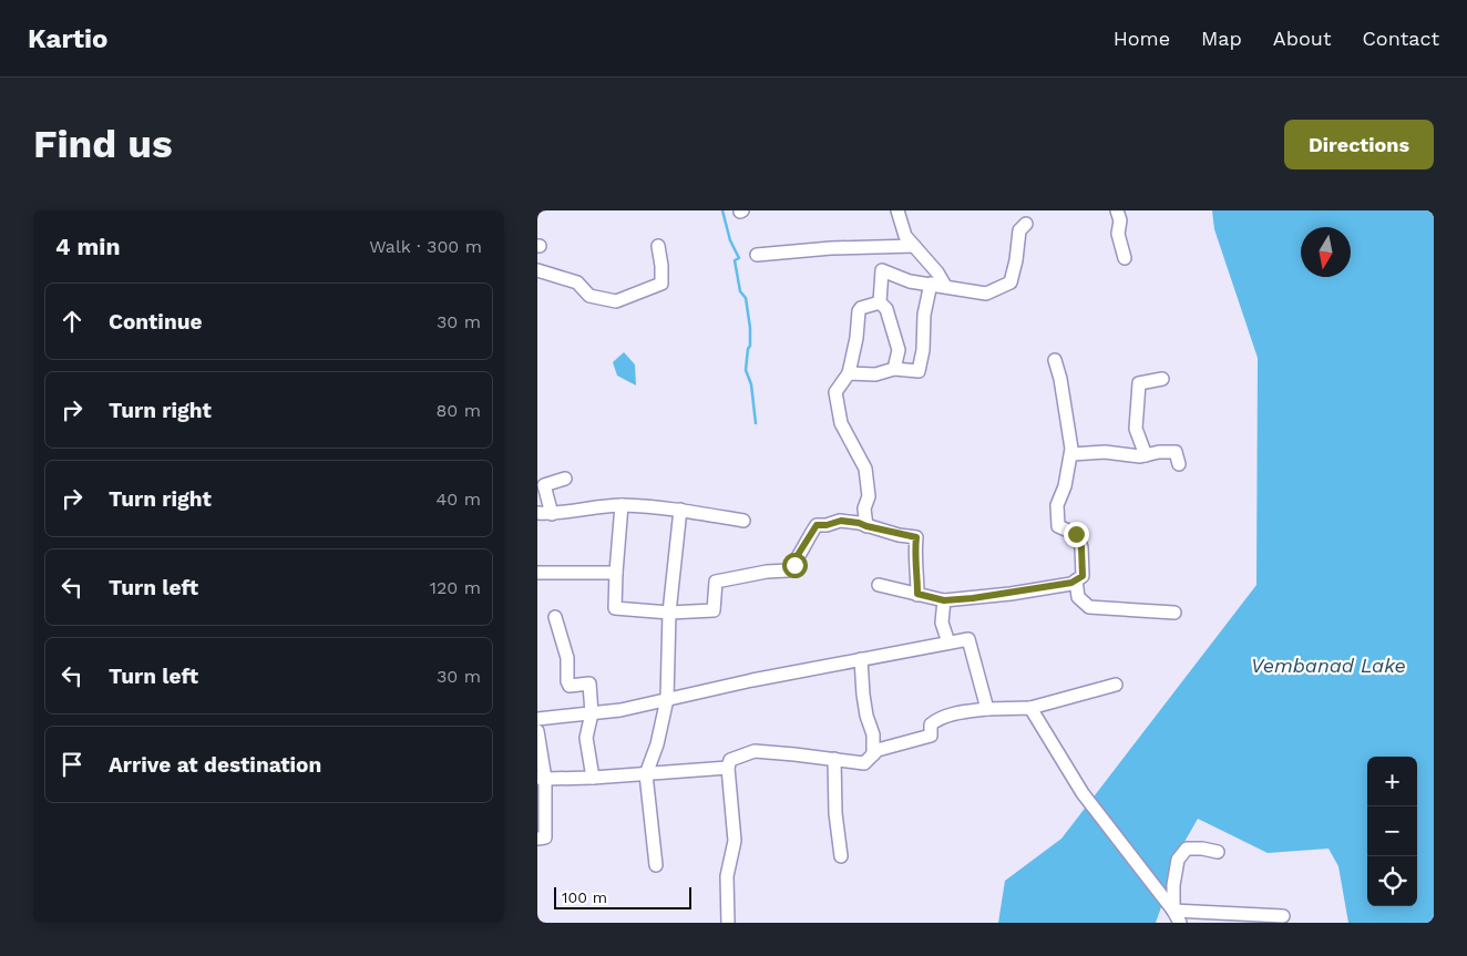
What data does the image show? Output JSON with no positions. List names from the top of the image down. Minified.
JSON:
{"water":["Vembanad Lake"],"scale_bar":"100 m","north":"bottom","page":{"header":"Kartio","nav":["Home","Map","About","Contact"],"buttons":"Directions","title":"Find us","heading":["4 min","Walk · 300 m"],"list":[["Continue","30 m"],["Turn right","80 m"],["Turn right","40 m"],["Turn left","120 m"],["Turn left","30 m"],"Arrive at destination"],"map_buttons":["+","−"],"scale":"100 m"}}
